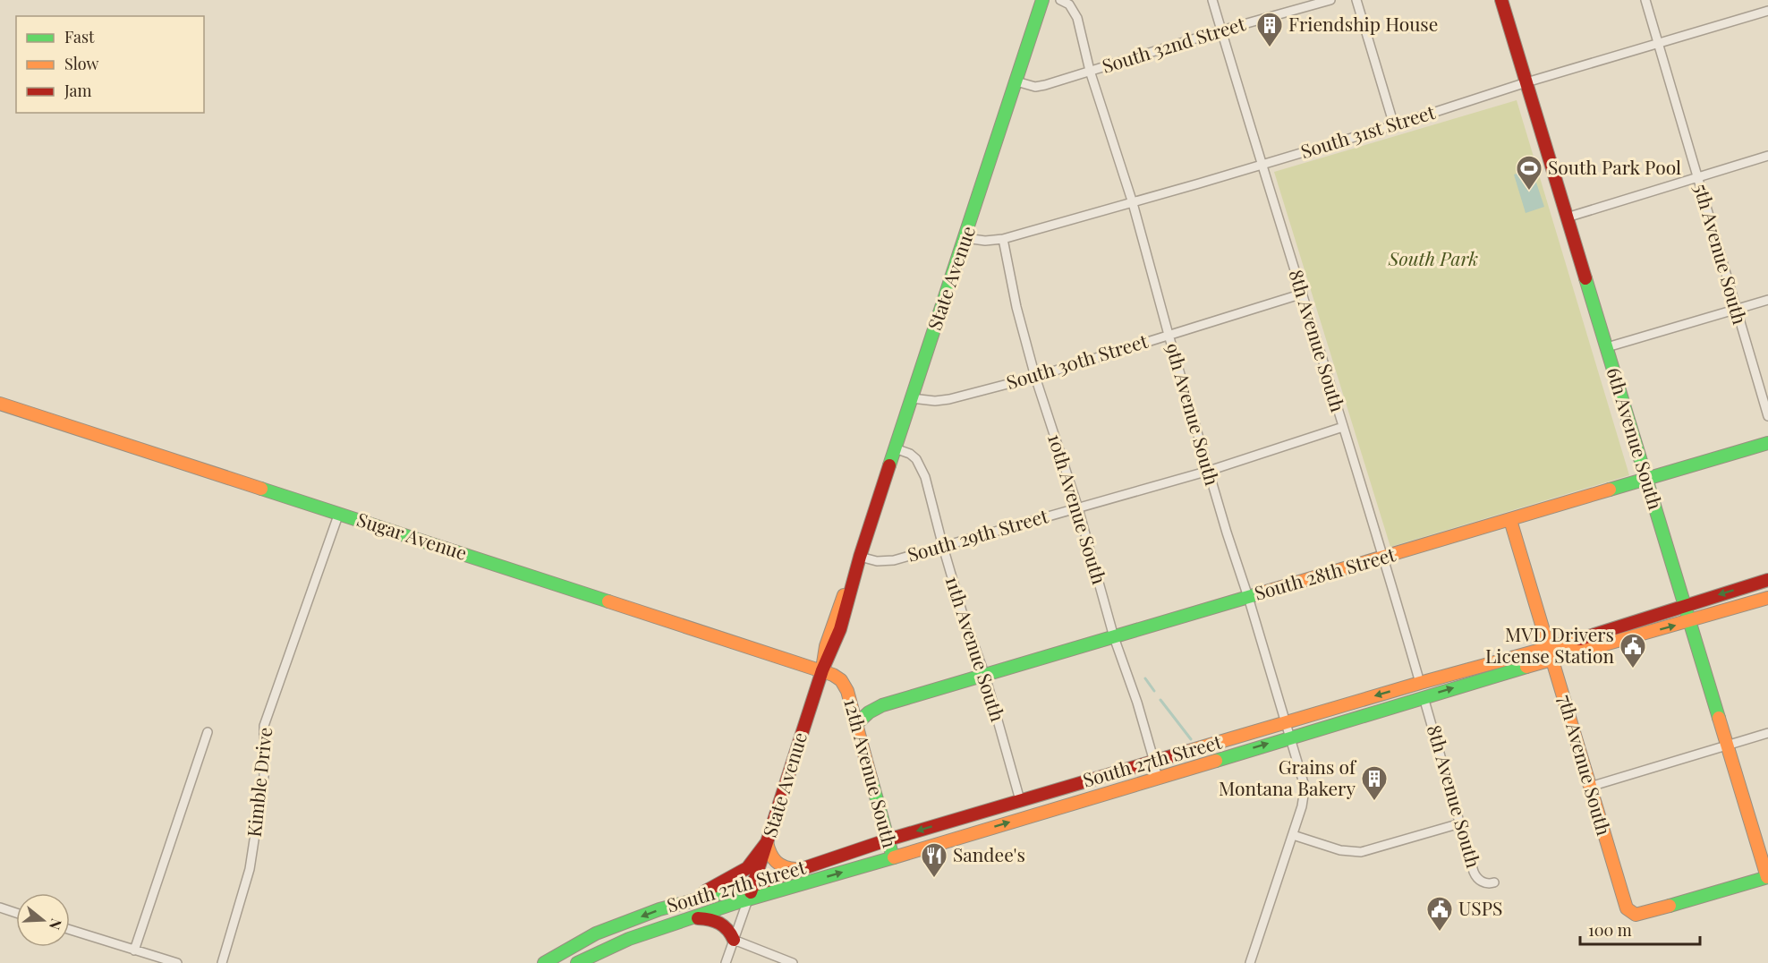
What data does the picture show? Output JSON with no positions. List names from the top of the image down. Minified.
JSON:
{"streets":{"main road":["State Avenue","6th Avenue South","Sugar Avenue","South 28th Street","South 27th Street","7th Avenue South","12th Avenue South"],"street":["South 32nd Street","South 31st Street","5th Avenue South","8th Avenue South","South 30th Street","9th Avenue South","10th Avenue South","South 29th Street","11th Avenue South","Kimble Drive"]},"crossings":[["South 32nd Street","State Avenue"],["South 32nd Street","8th Avenue South"],["South 32nd Street","9th Avenue South"],["South 31st Street","5th Avenue South"],["South 31st Street","State Avenue"],["South 31st Street","8th Avenue South"],["South 31st Street","9th Avenue South"],["South 31st Street","6th Avenue South"],["South 31st Street","10th Avenue South"],["State Avenue","South 30th Street"],["State Avenue","South 29th Street"],["State Avenue","Sugar Avenue"],["State Avenue","11th Avenue South"],["State Avenue","South 27th Street"],["State Avenue","12th Avenue South"],["8th Avenue South","South 30th Street"],["8th Avenue South","South 29th Street"],["8th Avenue South","South 28th Street"],["8th Avenue South","South 27th Street"],["South 30th Street","9th Avenue South"],["South 30th Street","10th Avenue South"],["9th Avenue South","South 29th Street"],["9th Avenue South","South 28th Street"],["9th Avenue South","South 27th Street"],["6th Avenue South","South 28th Street"],["6th Avenue South","South 27th Street"],["6th Avenue South","7th Avenue South"],["10th Avenue South","South 29th Street"],["10th Avenue South","South 28th Street"],["10th Avenue South","South 27th Street"],["South 29th Street","11th Avenue South"],["Sugar Avenue","12th Avenue South"],["Sugar Avenue","Kimble Drive"],["South 28th Street","11th Avenue South"],["South 28th Street","7th Avenue South"],["South 28th Street","12th Avenue South"],["11th Avenue South","South 27th Street"],["South 27th Street","7th Avenue South"],["South 27th Street","12th Avenue South"]],"parks":["South Park"],"places":{"building":["Friendship House","Grains of Montana Bakery"],"sports":["South Park Pool"],"public building":["MVD Drivers License Station","USPS"],"restaurant":["Sandee's"]},"legend":["Fast","Slow","Jam"],"scale_bar":"100 m","north":"right"}
